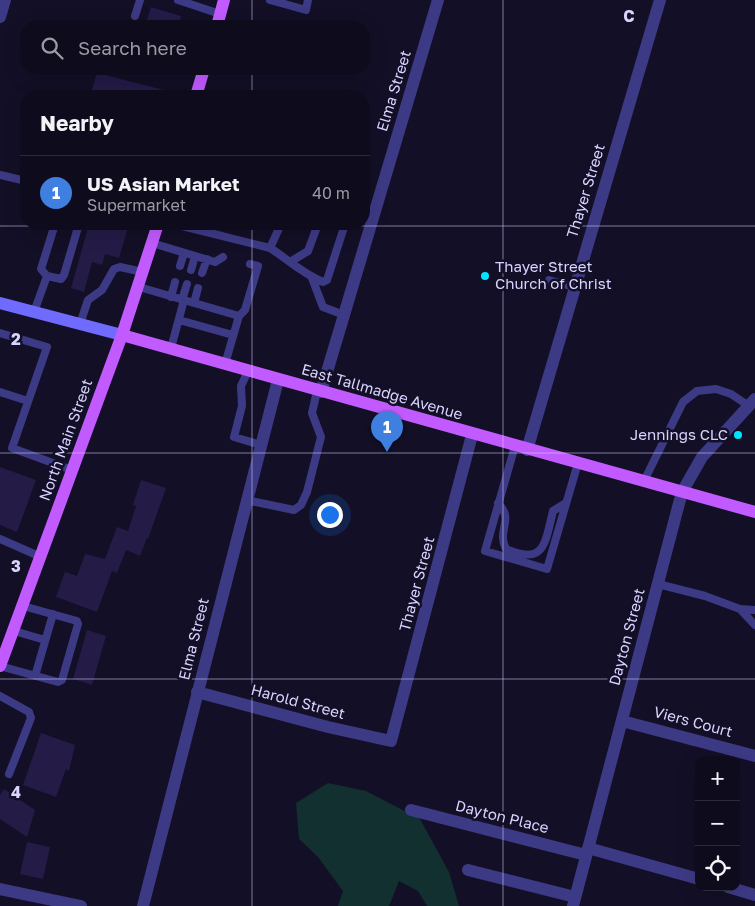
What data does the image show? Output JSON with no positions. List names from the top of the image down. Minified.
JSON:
{"streets":{"main road":["East Tallmadge Avenue","North Main Street"],"street":["Elma Street","Thayer Street","Dayton Street","Harold Street","Viers Court","Dayton Place"]},"crossings":[["Elma Street","East Tallmadge Avenue"],["Elma Street","Harold Street"],["Thayer Street","East Tallmadge Avenue"],["Thayer Street","Harold Street"],["East Tallmadge Avenue","North Main Street"],["East Tallmadge Avenue","Dayton Street"],["Dayton Street","Viers Court"],["Dayton Street","Dayton Place"]],"places":["Thayer Street Church of Christ","Jennings CLC"],"page":{"search":"Search here","heading":"Nearby","list":[{"mark":"1","name":"US Asian Market","note":"Supermarket","value":"40 m"}],"pins":"1","map_buttons":["+","−"]},"grid":{"columns":["C"],"rows":["2","3","4"]}}
